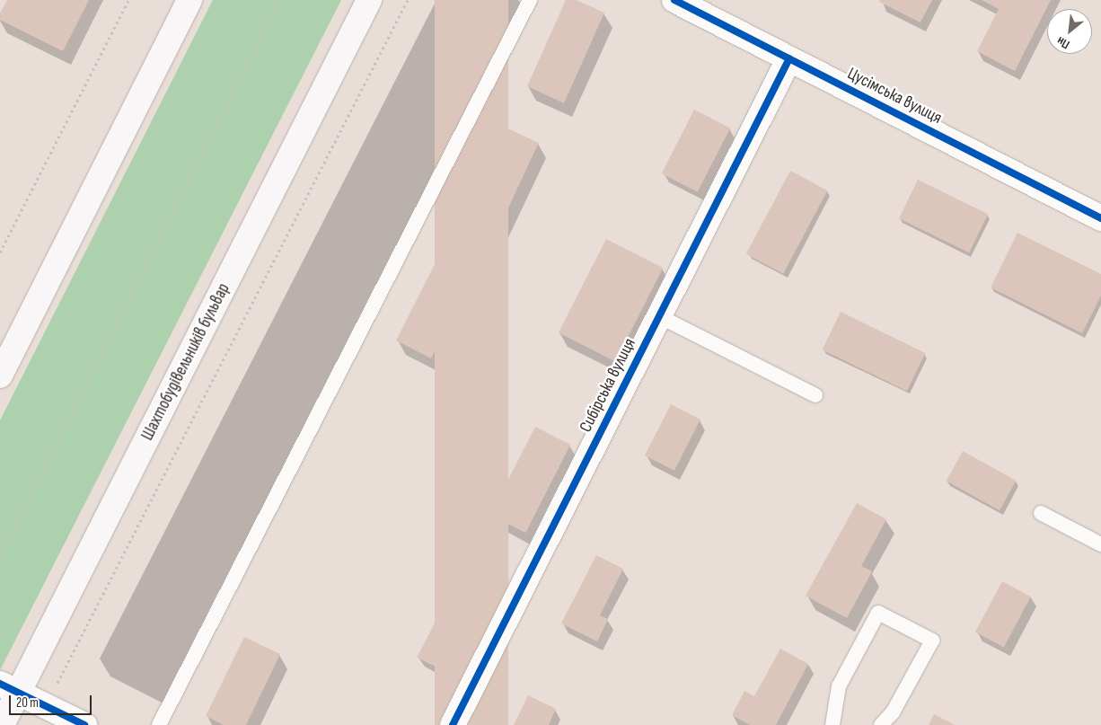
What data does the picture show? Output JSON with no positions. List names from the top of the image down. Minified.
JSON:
{"streets":{"main road":["Шахтобудівельників бульвар"],"street":["Цусімська вулиця","Сибірська вулиця"]},"crossings":[["Цусімська вулиця","Сибірська вулиця"]],"scale_bar":"20 m","north":"bottom left"}
